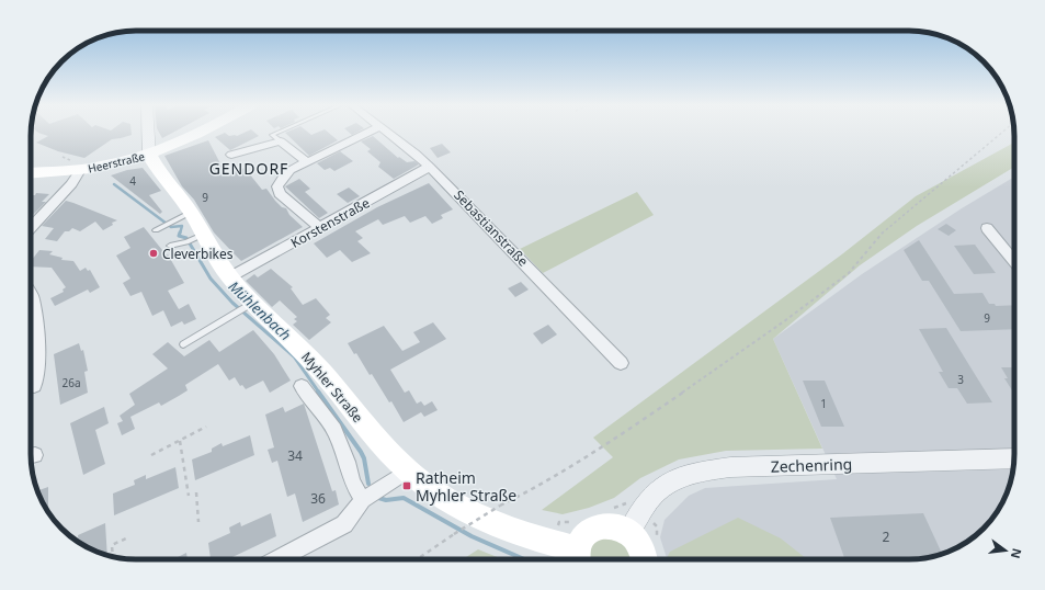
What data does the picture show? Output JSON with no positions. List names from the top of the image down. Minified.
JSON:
{"streets":{"main road":["Heerstraße","Myhler Straße"],"street":["Korstenstraße","Sebastianstraße","Zechenring"]},"crossings":[["Heerstraße","Myhler Straße"],["Korstenstraße","Sebastianstraße"],["Korstenstraße","Myhler Straße"]],"districts":["GENDORF"],"water":["Mühlenbach"],"places":{"other":["Cleverbikes"],"transit":["Ratheim Myhler Straße"]},"house_numbers":["4","9","9","3","26a","1","34","36","2"],"north":"right"}
